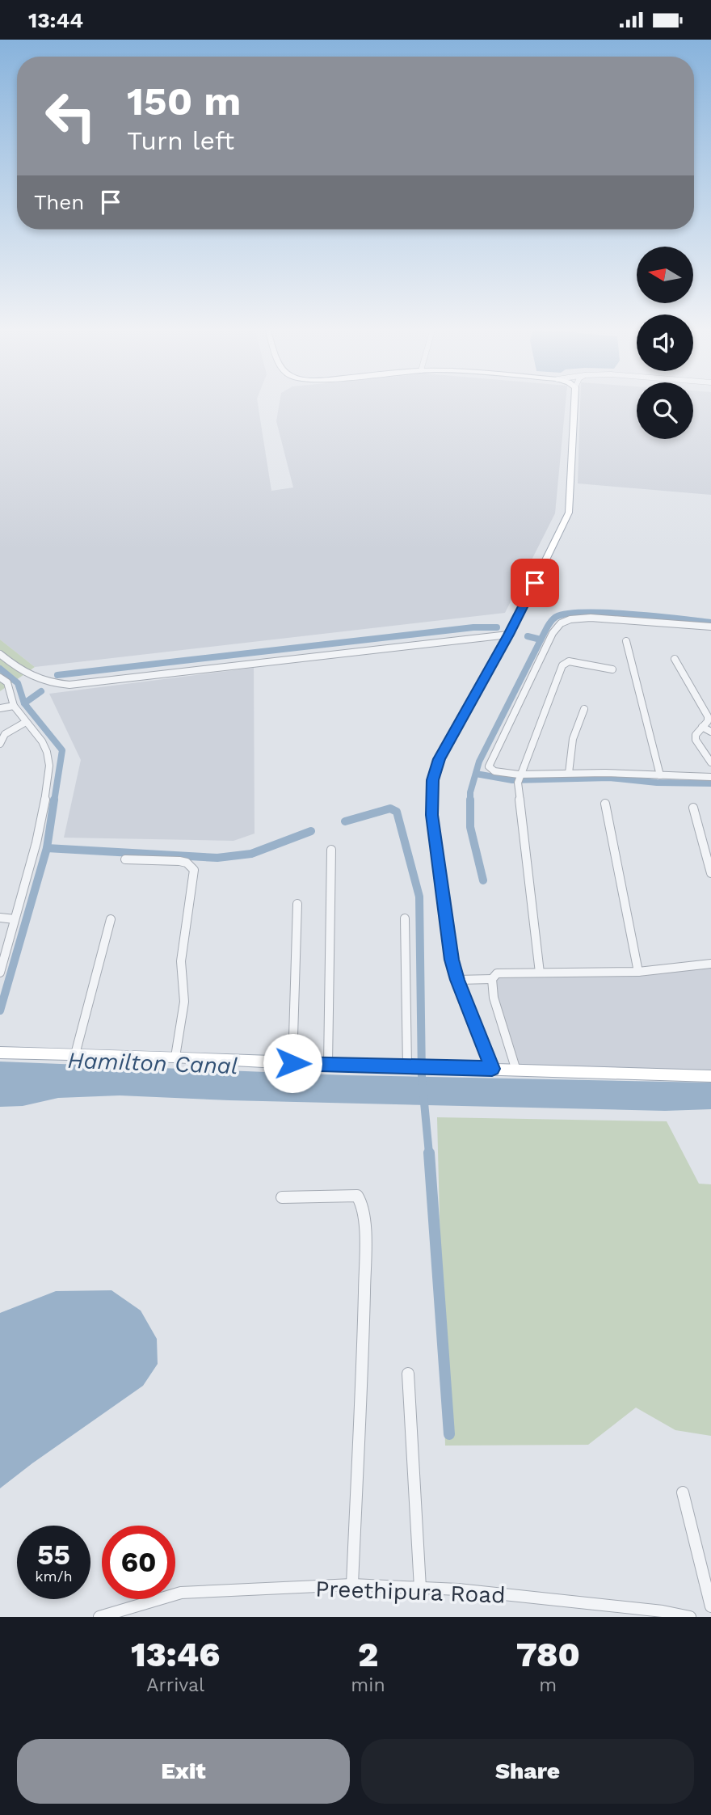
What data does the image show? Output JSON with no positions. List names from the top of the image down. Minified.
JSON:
{"streets":{"street":["Preethipura Road"]},"water":["Hamilton Canal"],"north":"left","page":{"status":"13:44","turn":["150 m","Turn left"],"then":"Then","speed":"55 km/h","limit":"60","eta":["13:46","Arrival","2","min","780","m"],"buttons":["Exit","Share"]}}
